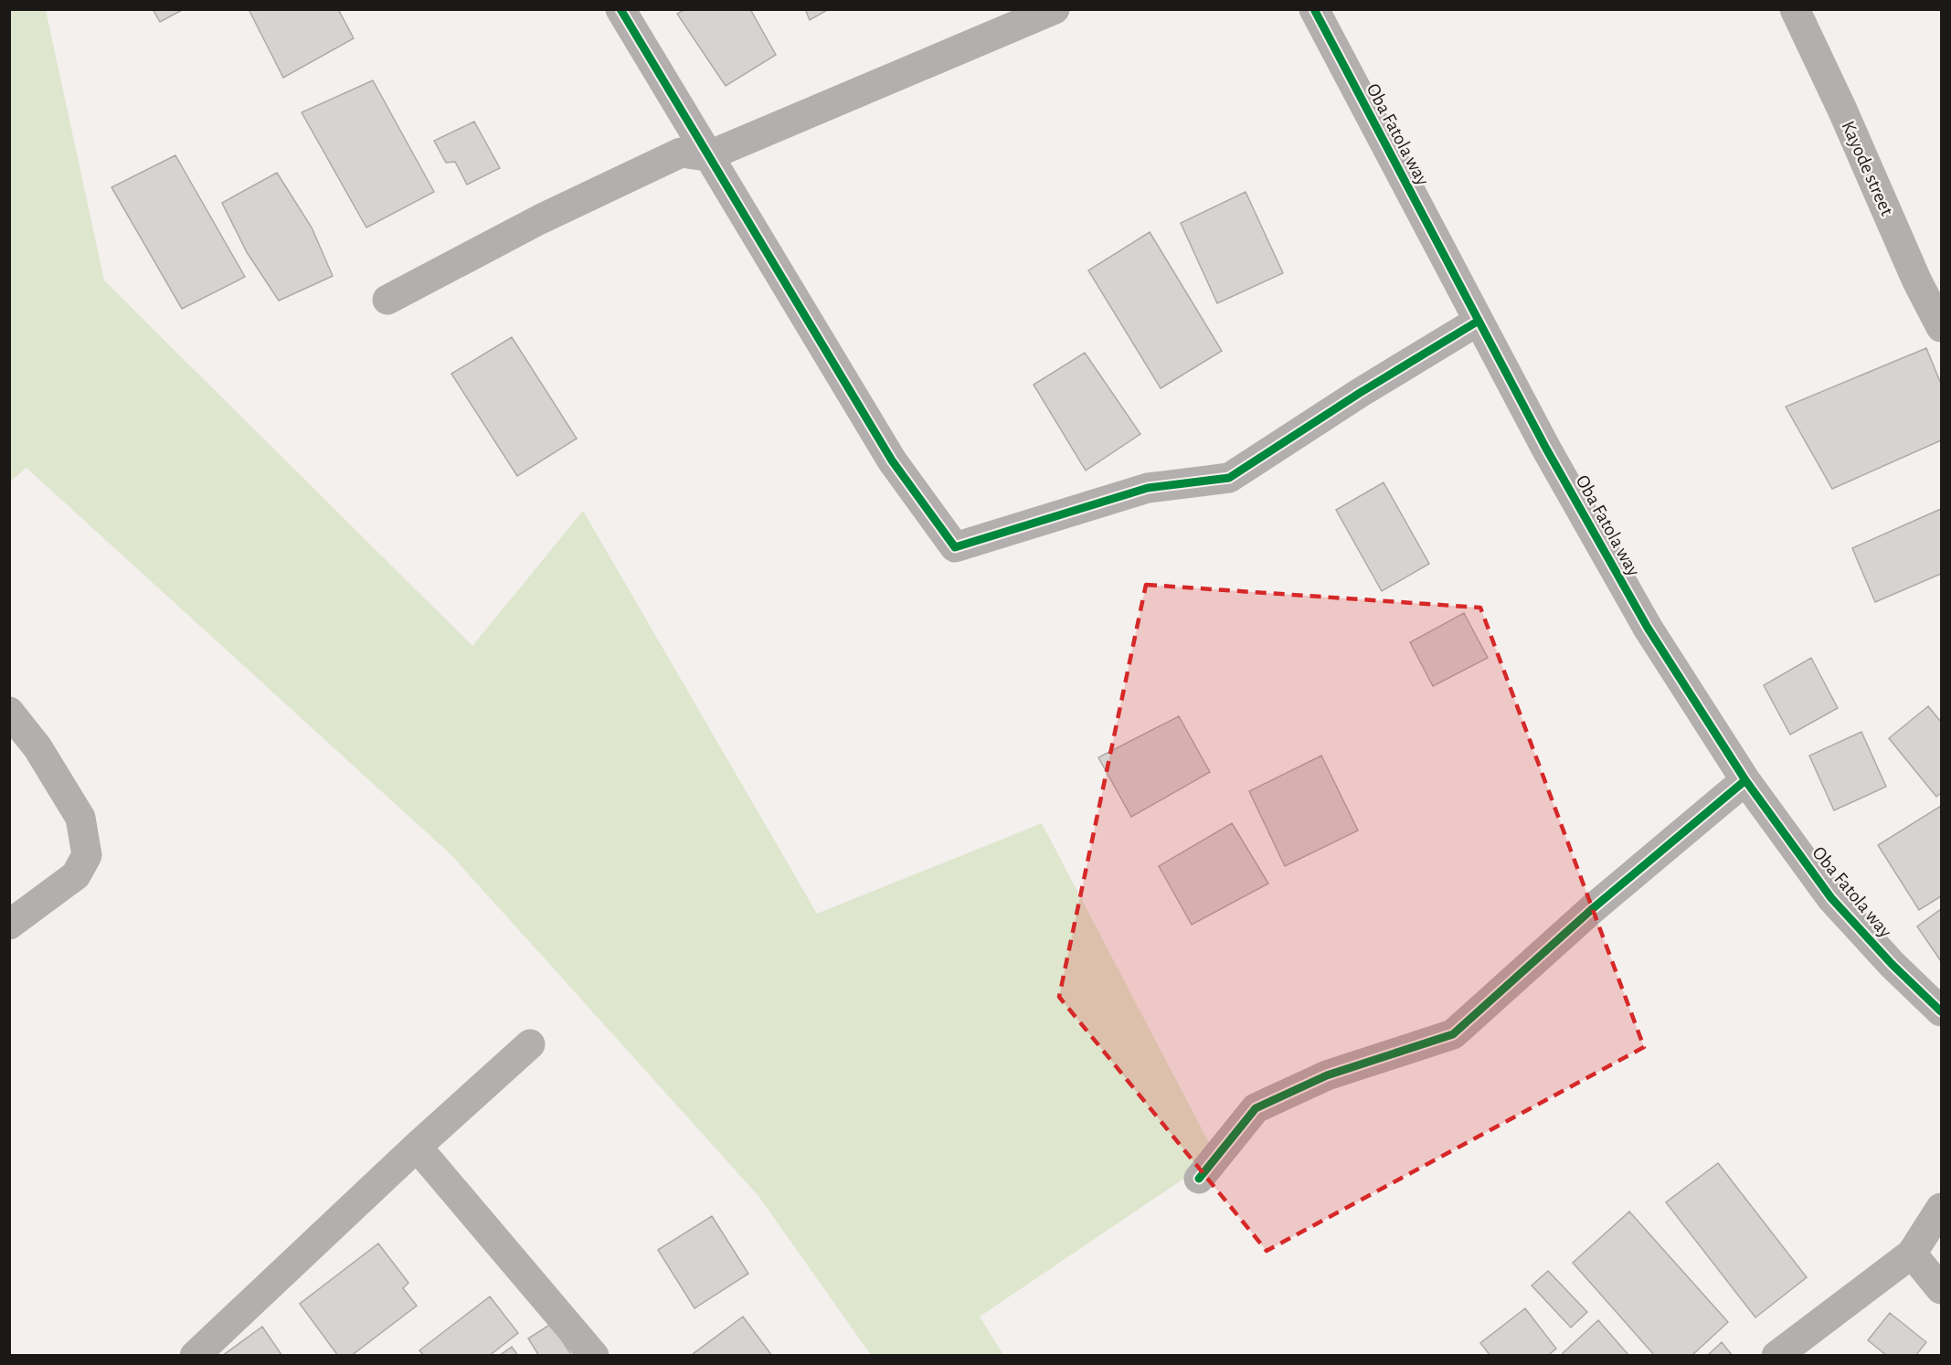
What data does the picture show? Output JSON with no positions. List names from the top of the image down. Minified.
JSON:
{"streets":{"street":["Oba Fatola way","Kayode street"]}}
